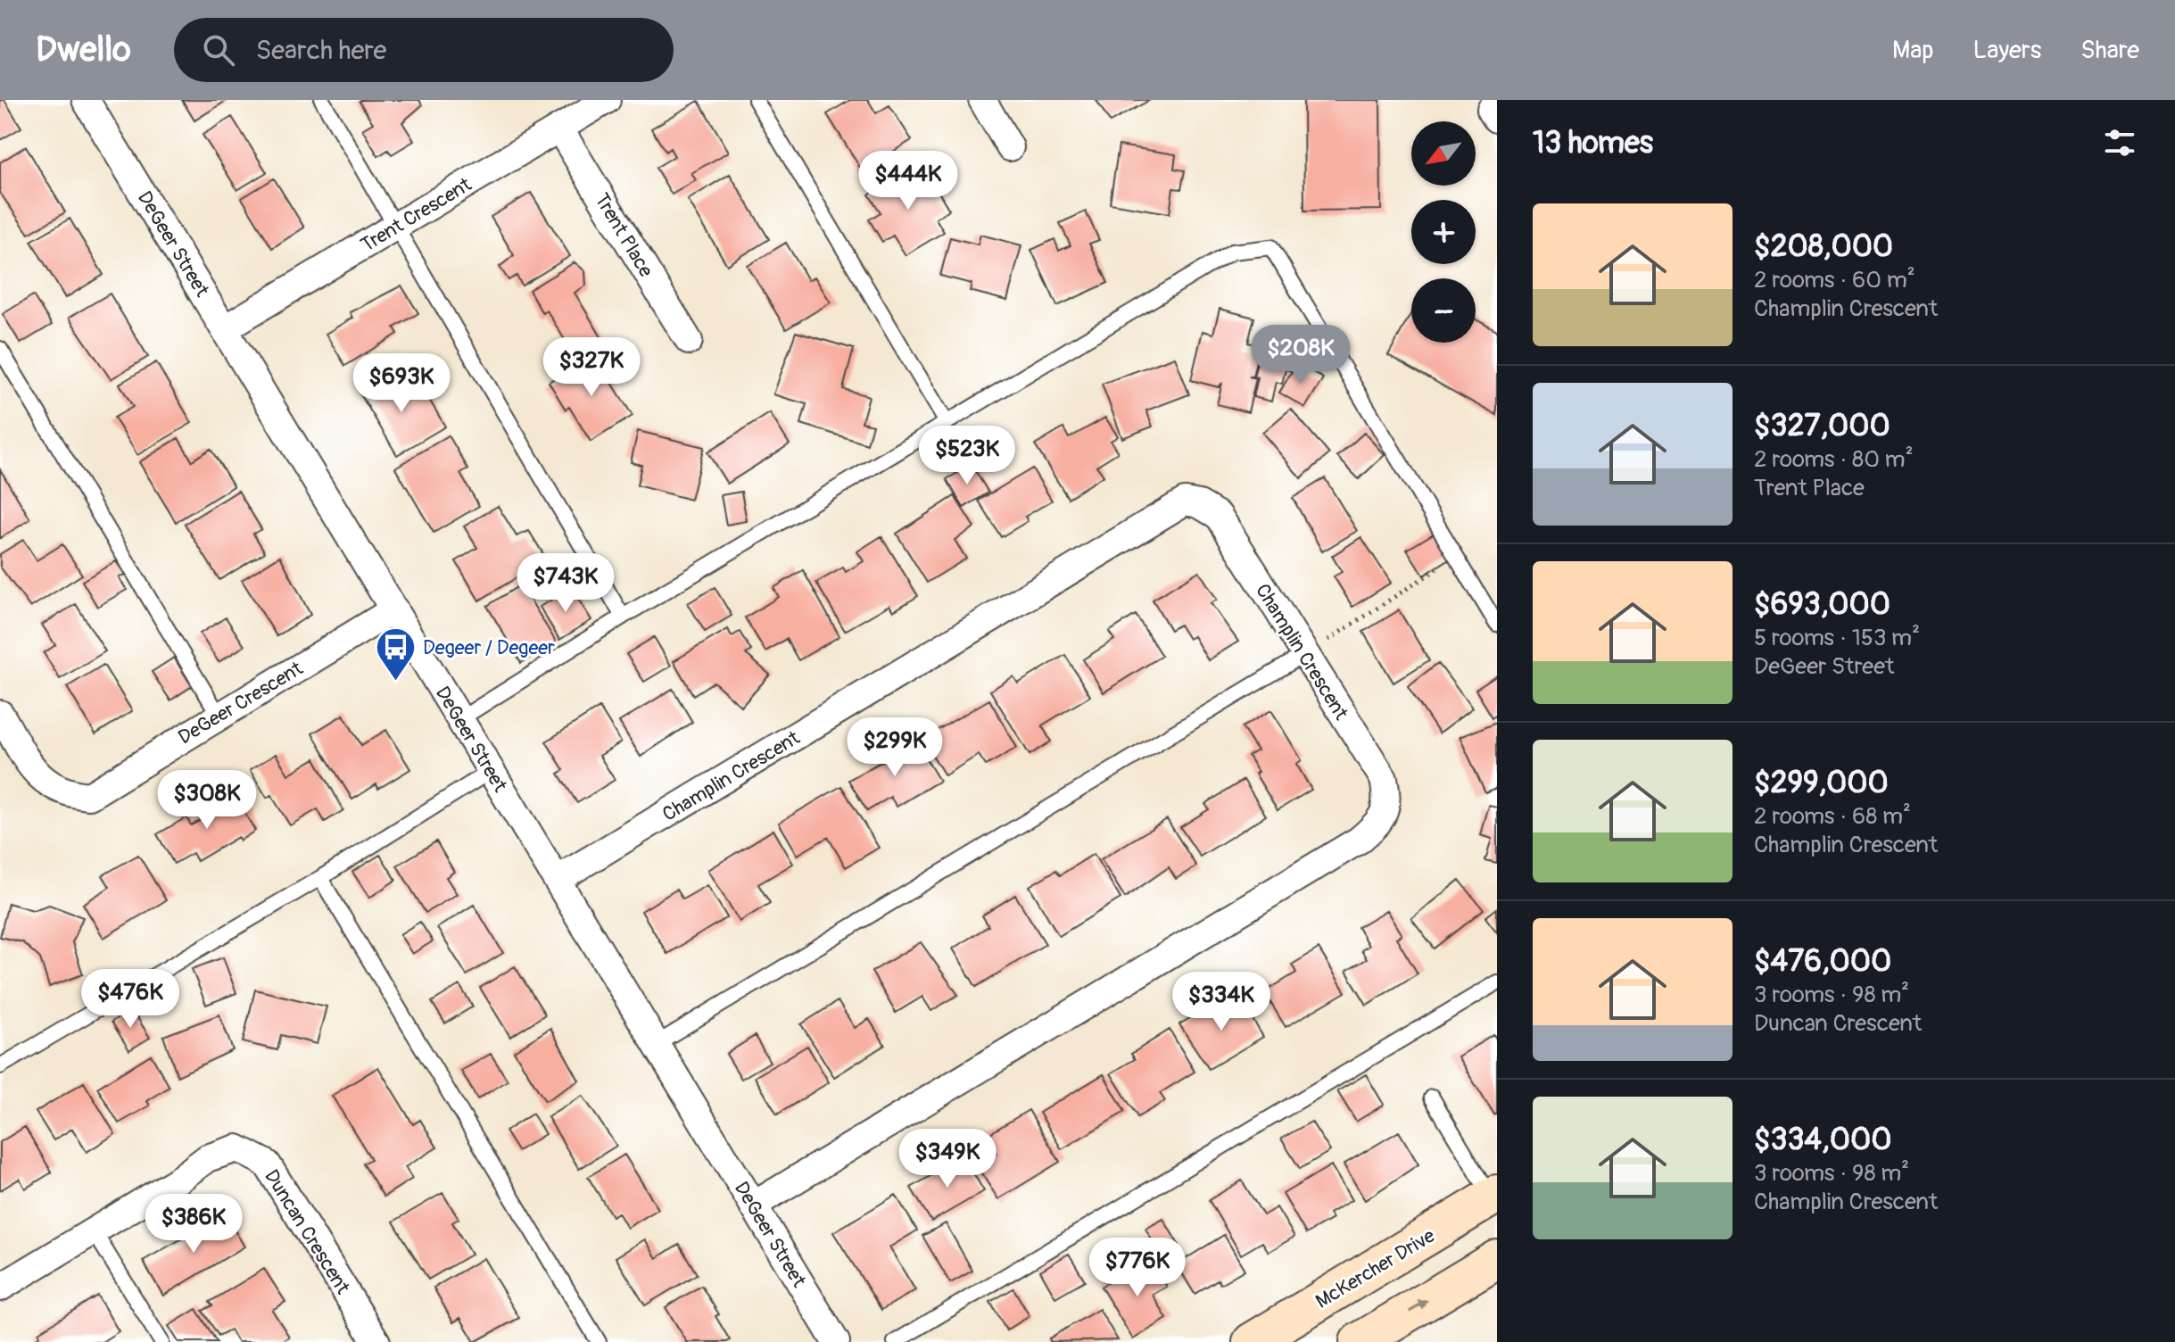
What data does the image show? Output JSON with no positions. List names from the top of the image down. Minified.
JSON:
{"streets":{"main road":["McKercher Drive"],"street":["Trent Crescent","Trent Place","DeGeer Street","Champlin Crescent","DeGeer Crescent","Duncan Crescent"]},"crossings":[["Trent Crescent","Trent Place"],["Trent Crescent","DeGeer Street"],["DeGeer Street","Champlin Crescent"],["DeGeer Street","DeGeer Crescent"]],"places":{"bus stop":["Degeer / Degeer"]},"north":"bottom left","page":{"header":"Dwello","search":"Search here","nav":["Map","Layers","Share"],"heading":"13 homes","map_buttons":["+","−"],"price":["$444K","$208K","$327K","$693K","$523K","$743K","$299K","$308K","$476K","$334K","$349K","$386K","$776K"],"list":[{"name":"$208,000","note":"2 rooms · 60 m² · Champlin Crescent"},{"name":"$327,000","note":"2 rooms · 80 m² · Trent Place"},{"name":"$693,000","note":"5 rooms · 153 m² · DeGeer Street"},{"name":"$299,000","note":"2 rooms · 68 m² · Champlin Crescent"},{"name":"$476,000","note":"3 rooms · 98 m² · Duncan Crescent"},{"name":"$334,000","note":"3 rooms · 98 m² · Champlin Crescent"}]}}
